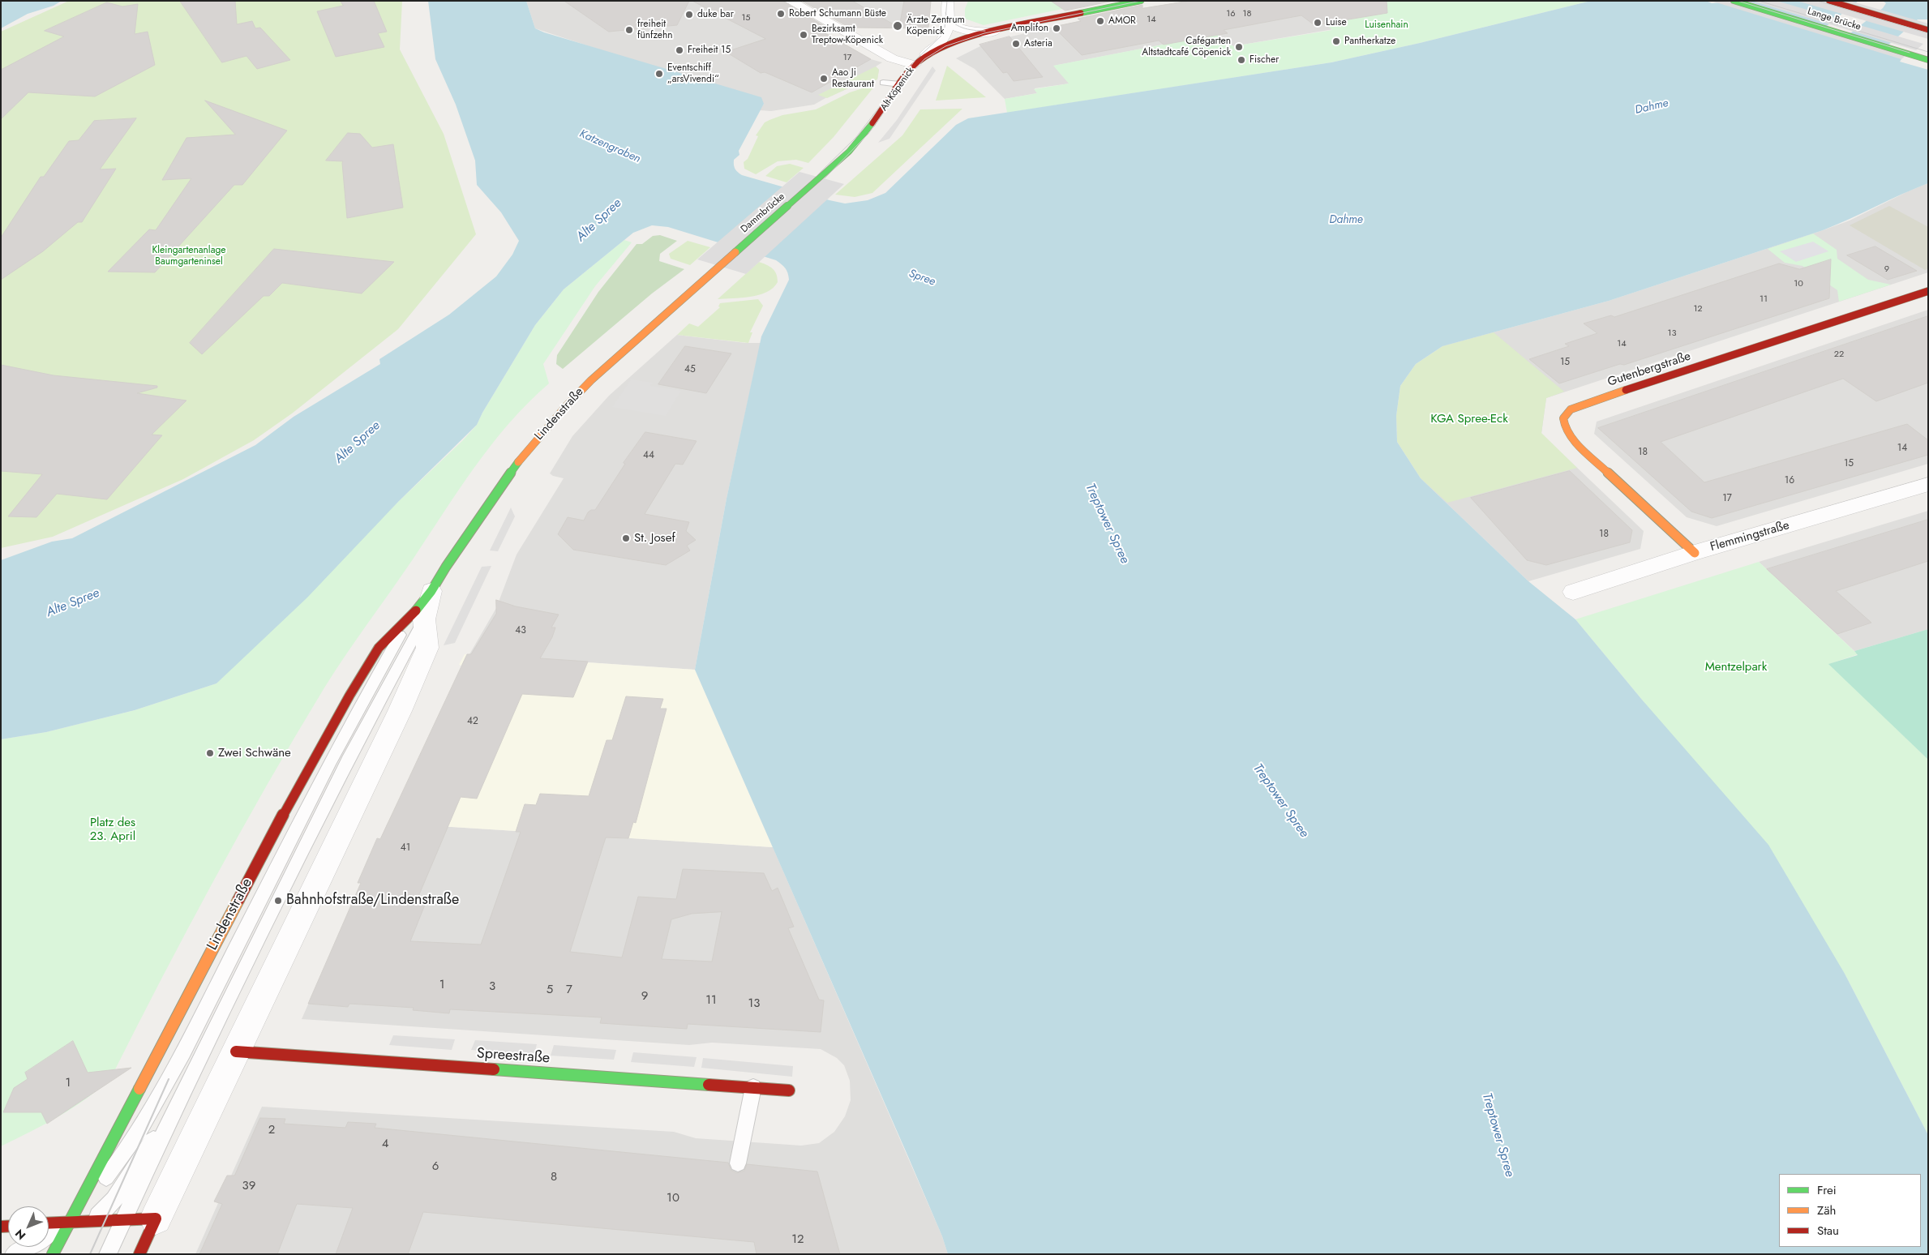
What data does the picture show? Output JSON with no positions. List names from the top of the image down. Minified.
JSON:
{"streets":{"street":["Lange Brücke","Alt-Köpenick","Dammbrücke","Gutenbergstraße","Lindenstraße","Flemmingstraße","Spreestraße"]},"crossings":[["Alt-Köpenick","Dammbrücke"],["Dammbrücke","Lindenstraße"],["Gutenbergstraße","Flemmingstraße"],["Lindenstraße","Spreestraße"]],"water":["Dahme","Katzengraben","Alte Spree","Spree","Treptower Spree"],"parks":["Luisenhain","Kleingartenanlage Baumgarteninsel","KGA Spree-Eck","Mentzelpark","Platz des 23. April"],"places":["Robert Schumann Büste","duke bar","AMOR","Luise","Ärzte Zentrum Köpenick","Amplifon","freiheit fünfzehn","Bezirksamt Treptow-Köpenick","Pantherkatze","Asteria","Cafégarten Altstadtcafé Cöpenick","Freiheit 15","Fischer","Eventschiff „arsVivendi“","Aao Ji Restaurant","St. Josef","Zwei Schwäne","Bahnhofstraße/Lindenstraße"],"house_numbers":["16","18","15","14","17","9","10","11","12","13","14","22","15","45","14","18","44","15","16","17","18","43","42","41","1","3","5","7","9","11","13","1","2","4","6","8","39","10","12"],"legend":["Frei","Zäh","Stau"],"north":"bottom left"}
